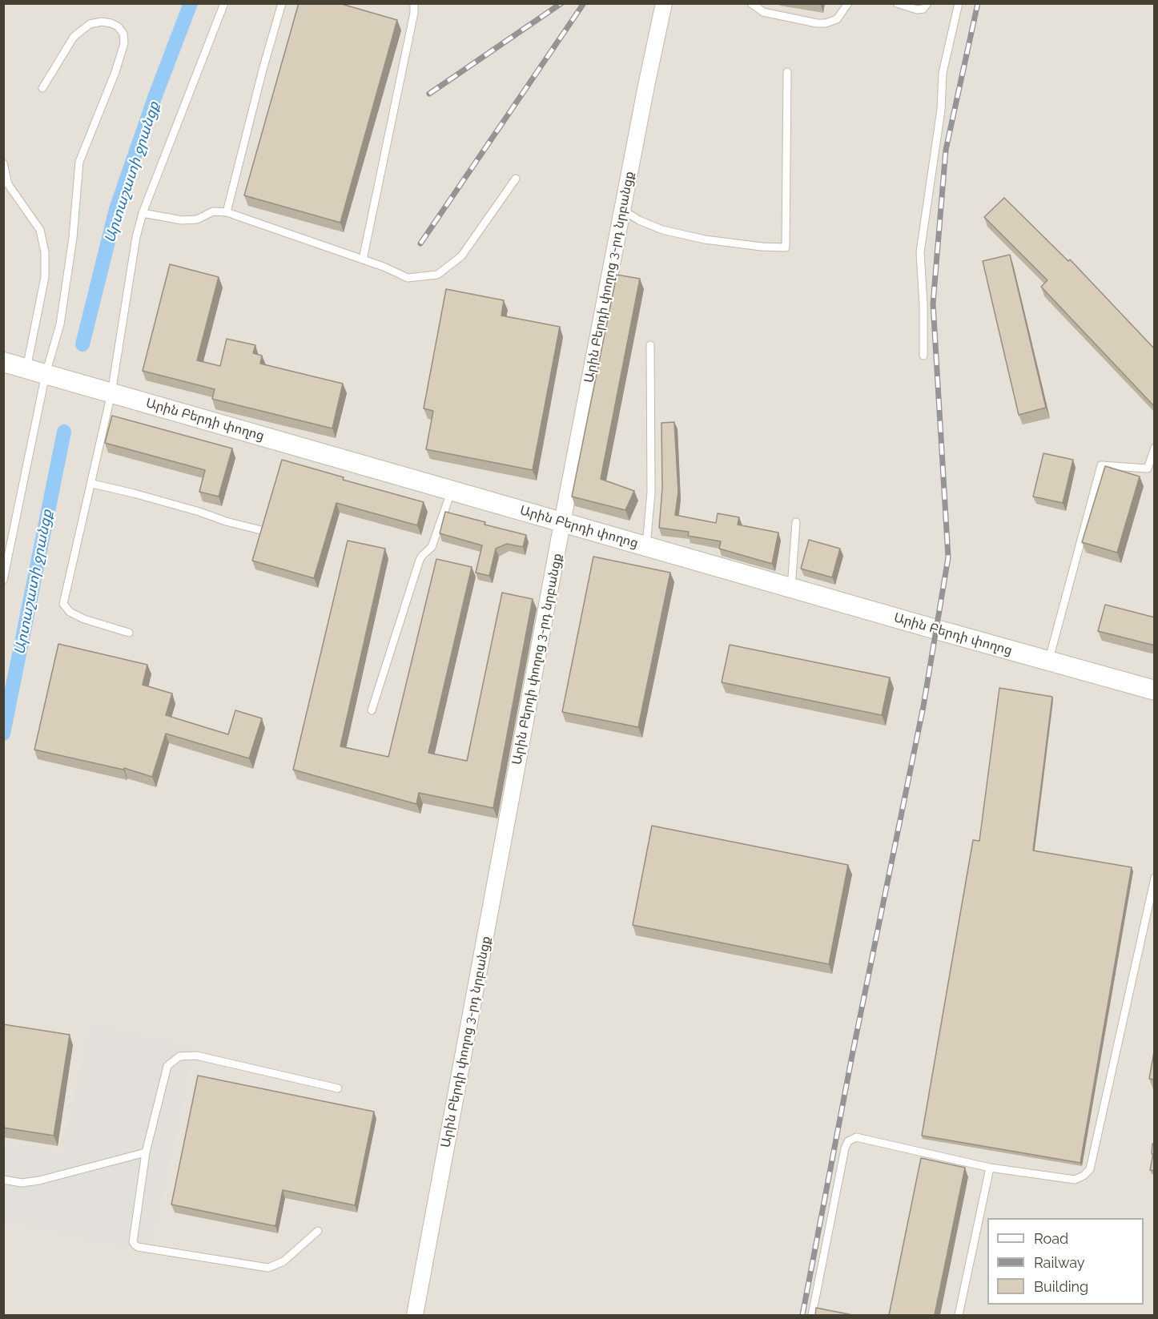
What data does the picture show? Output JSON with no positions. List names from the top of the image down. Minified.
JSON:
{"streets":{"street":["Արին Բերդի փողոց 3-րդ նրբանցք","Արին Բերդի փողոց"]},"crossings":[["Արին Բերդի փողոց 3-րդ նրբանցք","Արին Բերդի փողոց"]],"water":["Արտաշատի ջրանցք"],"legend":["Road","Railway","Building"]}
